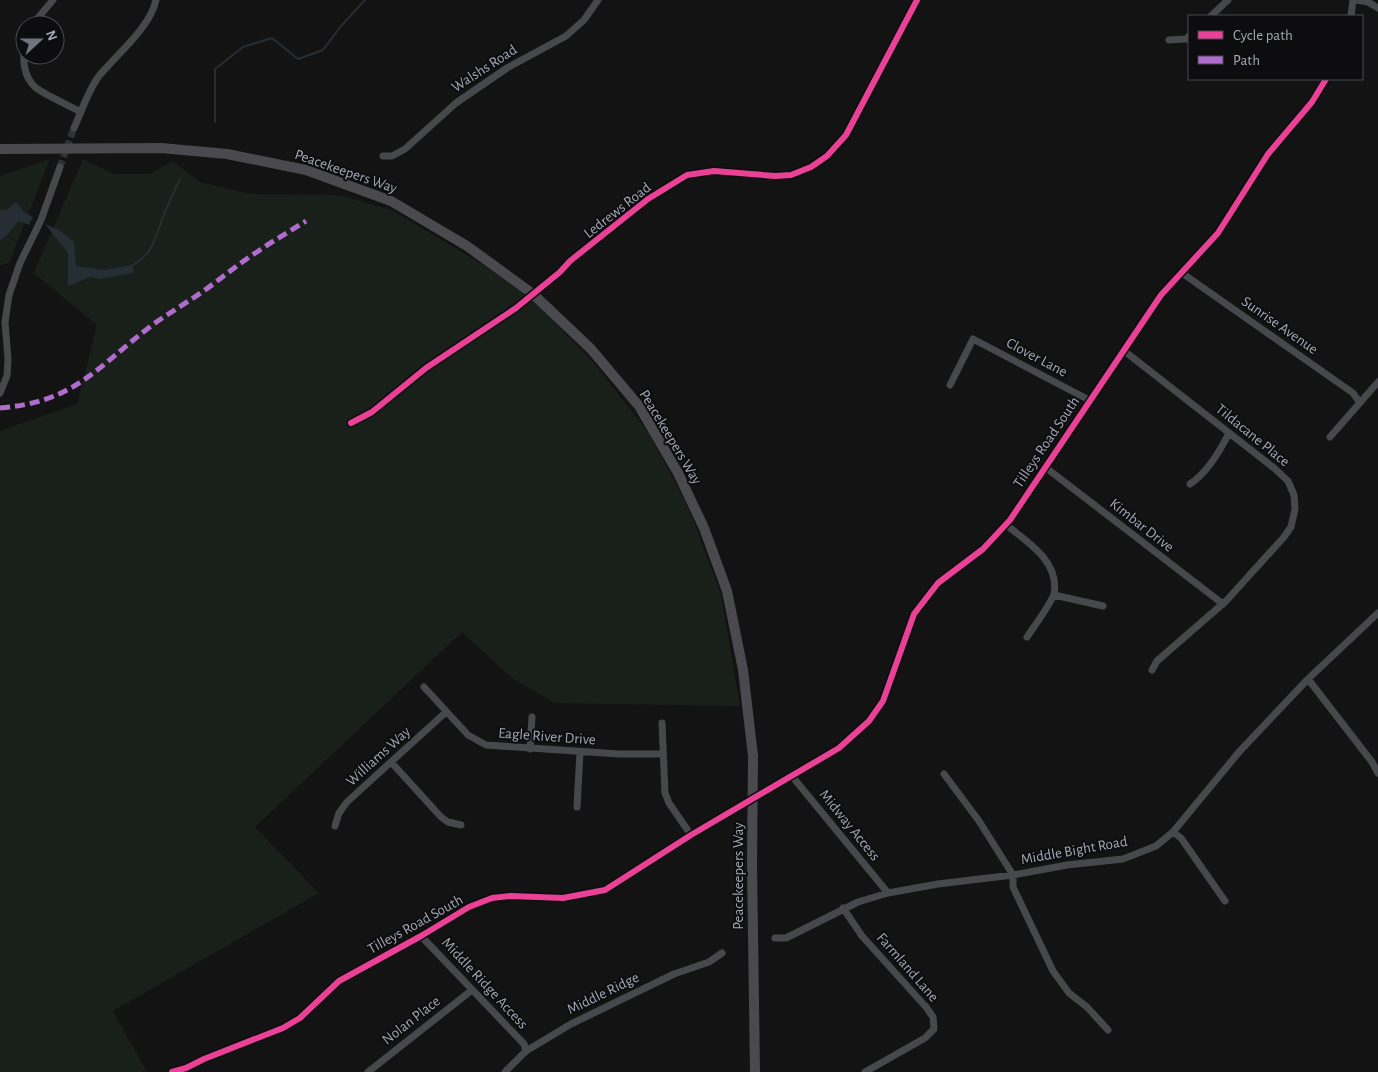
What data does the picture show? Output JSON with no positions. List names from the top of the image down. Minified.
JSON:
{"streets":{"highway":["Peacekeepers Way"],"street":["Walshs Road","Ledrews Road","Sunrise Avenue","Clover Lane","Tildacane Place","Tilleys Road South","Kimbar Drive","Eagle River Drive","Williams Way","Midway Access","Middle Bight Road","Farmland Lane","Middle Ridge Access","Middle Ridge","Nolan Place"]},"crossings":[["Sunrise Avenue","Tilleys Road South"],["Clover Lane","Tilleys Road South"],["Tildacane Place","Tilleys Road South"],["Tildacane Place","Kimbar Drive"],["Tilleys Road South","Kimbar Drive"],["Tilleys Road South","Midway Access"],["Tilleys Road South","Middle Ridge Access"],["Eagle River Drive","Williams Way"],["Midway Access","Middle Bight Road"],["Middle Bight Road","Farmland Lane"],["Middle Ridge Access","Middle Ridge"],["Middle Ridge Access","Nolan Place"]],"legend":["Cycle path","Path"],"north":"right"}
